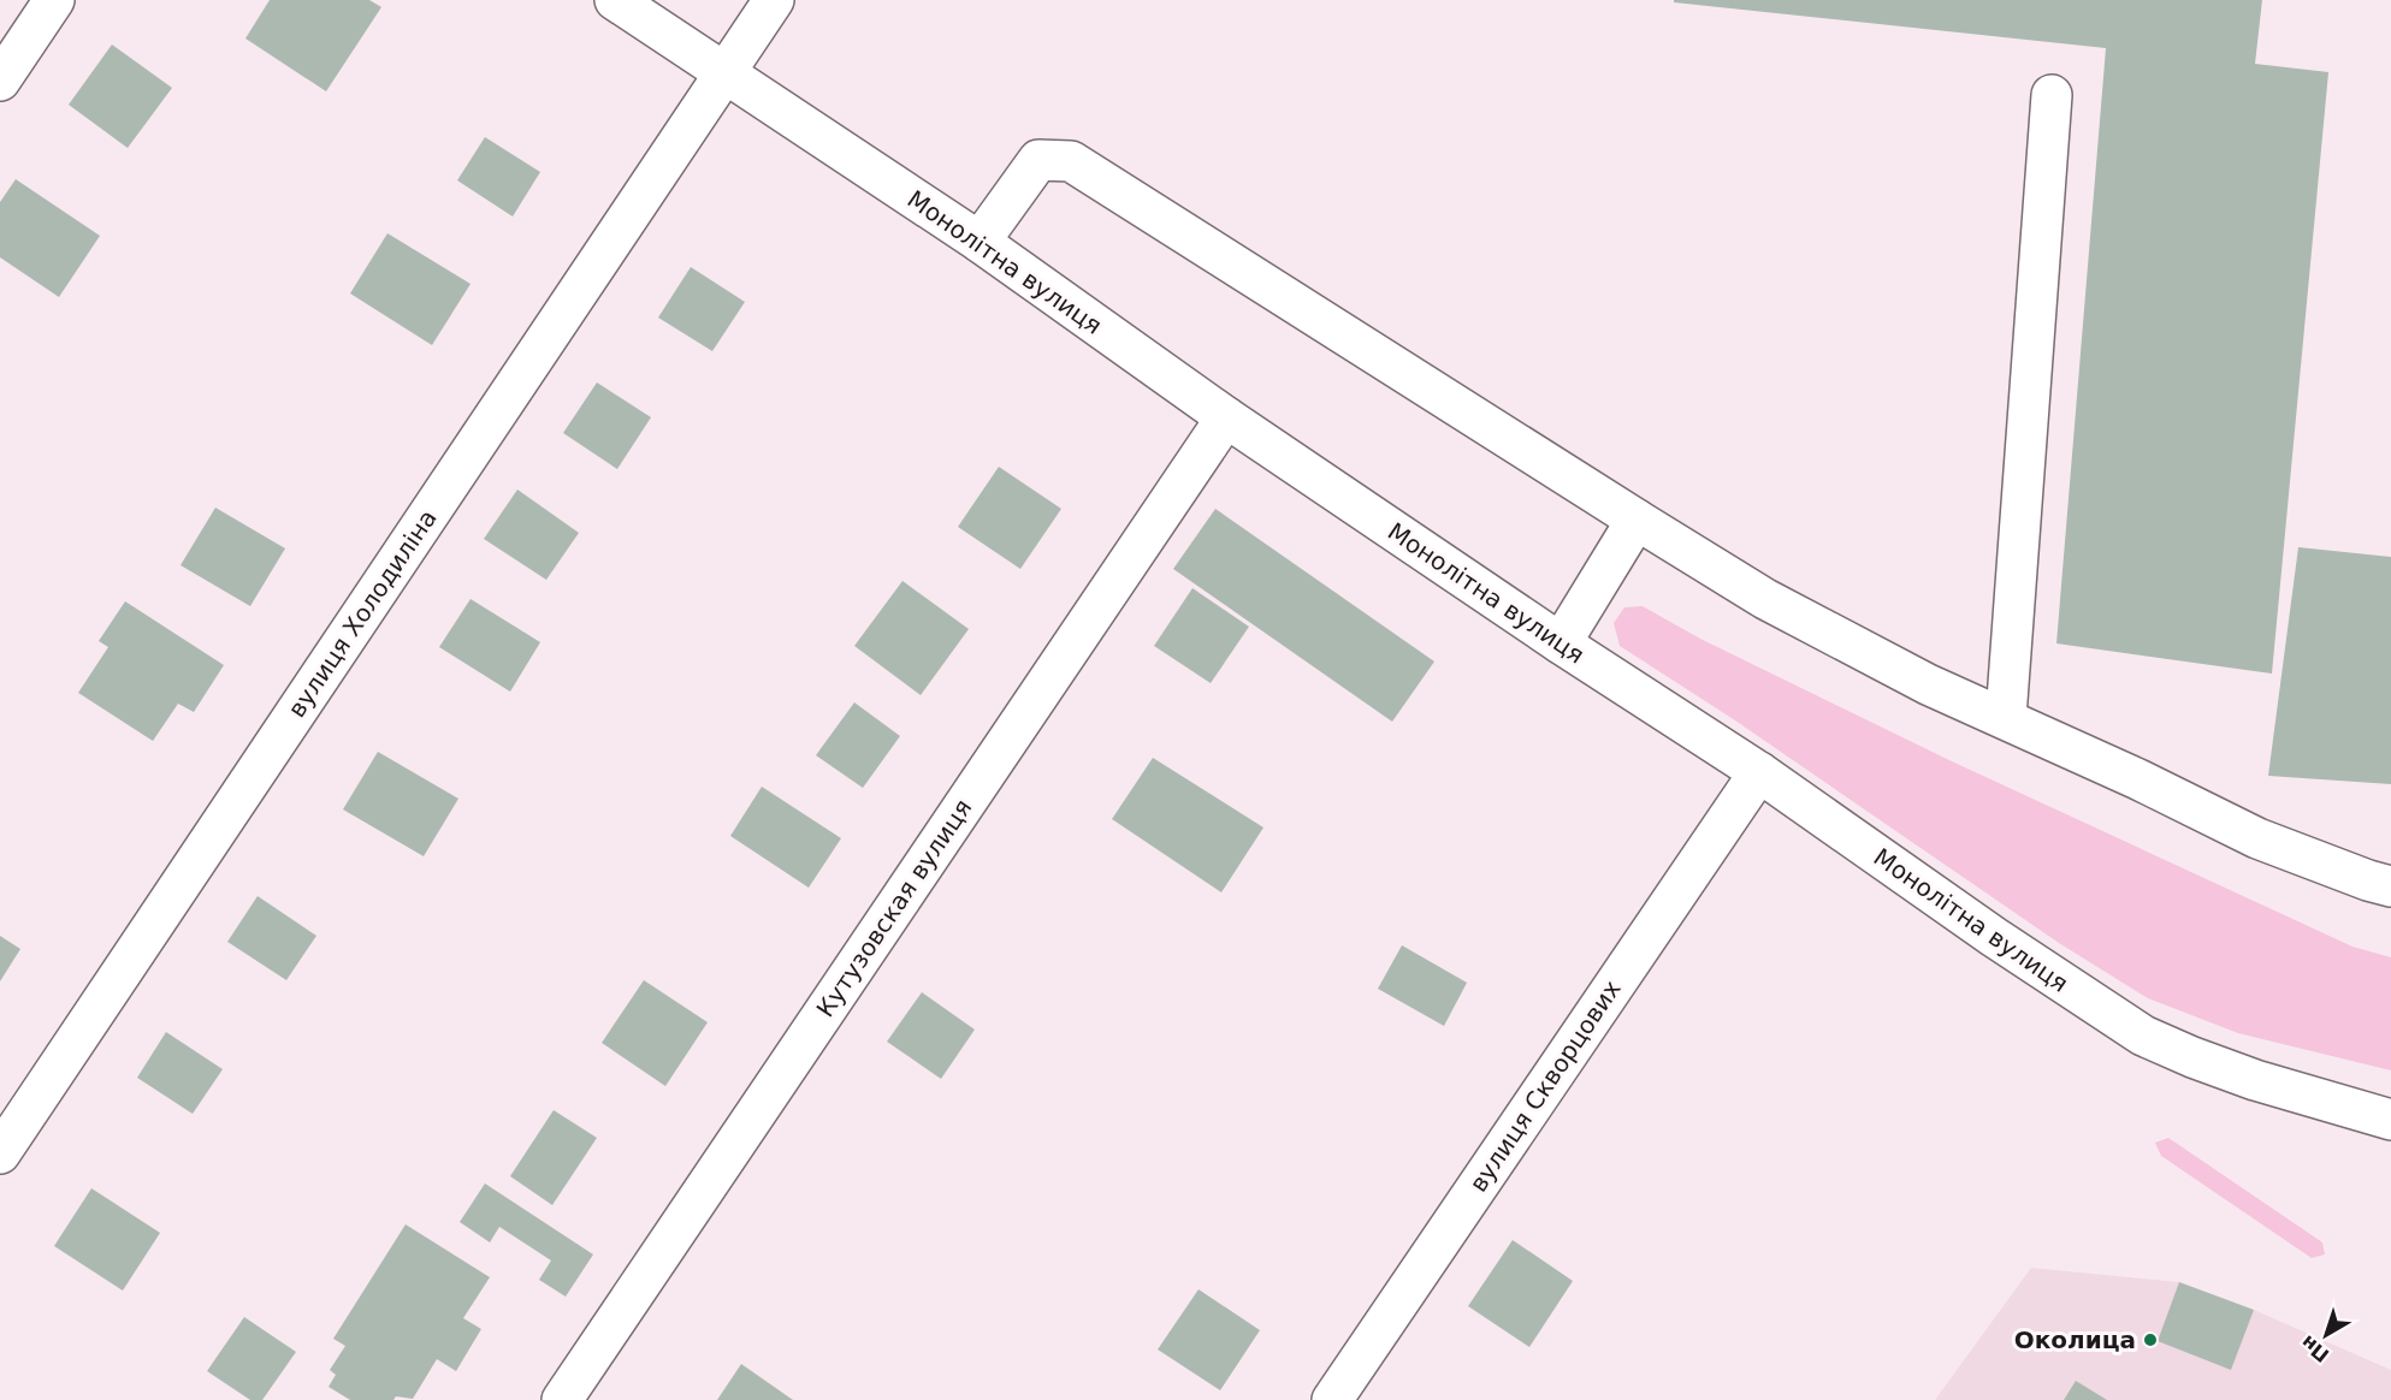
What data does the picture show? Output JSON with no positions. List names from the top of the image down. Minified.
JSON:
{"streets":{"street":["Монолітна вулиця","вулиця Холодиліна","Кутузовская вулиця","вулиця Скворцових"]},"crossings":[["Монолітна вулиця","вулиця Холодиліна"],["Монолітна вулиця","Кутузовская вулиця"],["Монолітна вулиця","вулиця Скворцових"]],"places":["Околица"],"north":"bottom left"}
